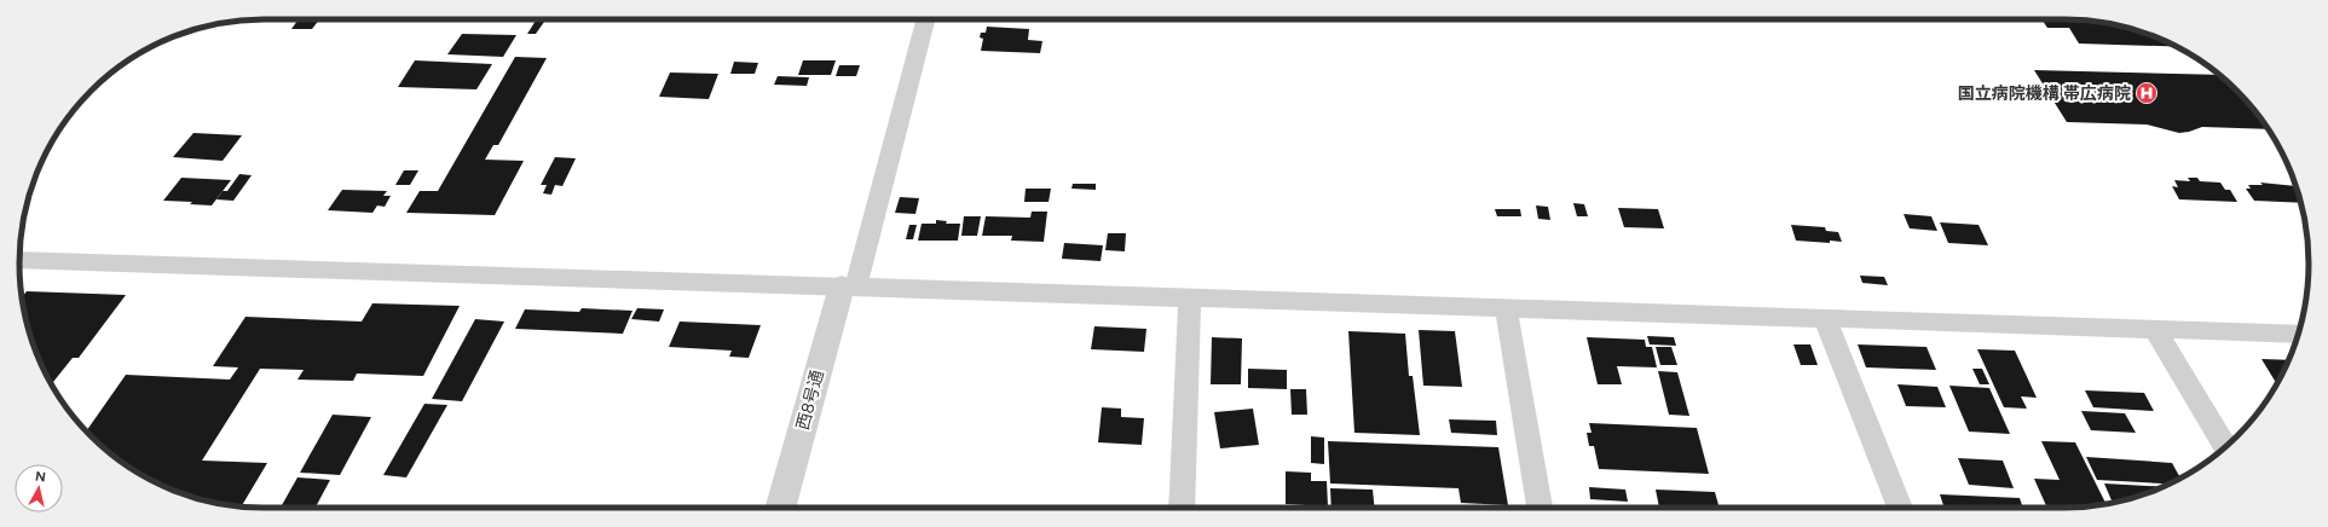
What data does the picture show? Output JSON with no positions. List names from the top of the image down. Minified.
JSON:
{"streets":{"street":["西8号通"]},"places":{"hospital":["国立病院機構 帯広病院"]},"north":"top"}
